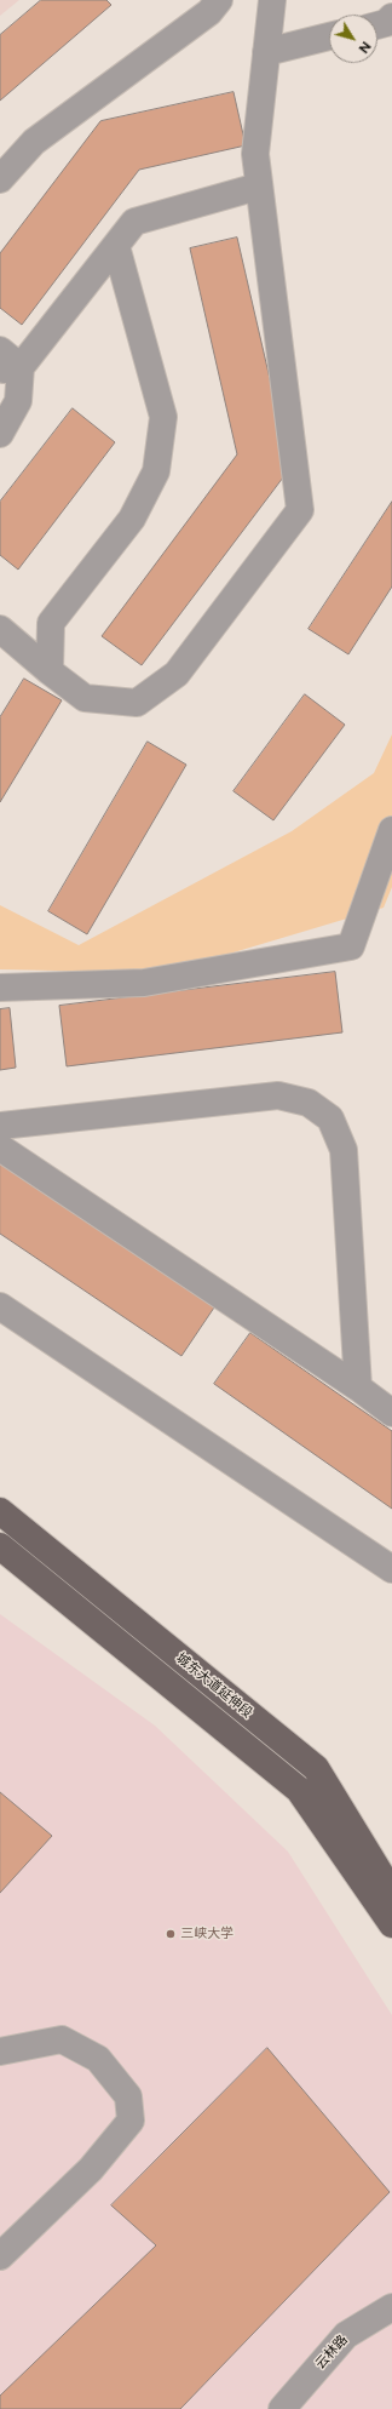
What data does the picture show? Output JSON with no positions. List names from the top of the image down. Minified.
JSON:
{"streets":{"main road":["城东大道延伸段"],"street":["云林路"]},"places":["三峡大学"],"north":"bottom right"}
